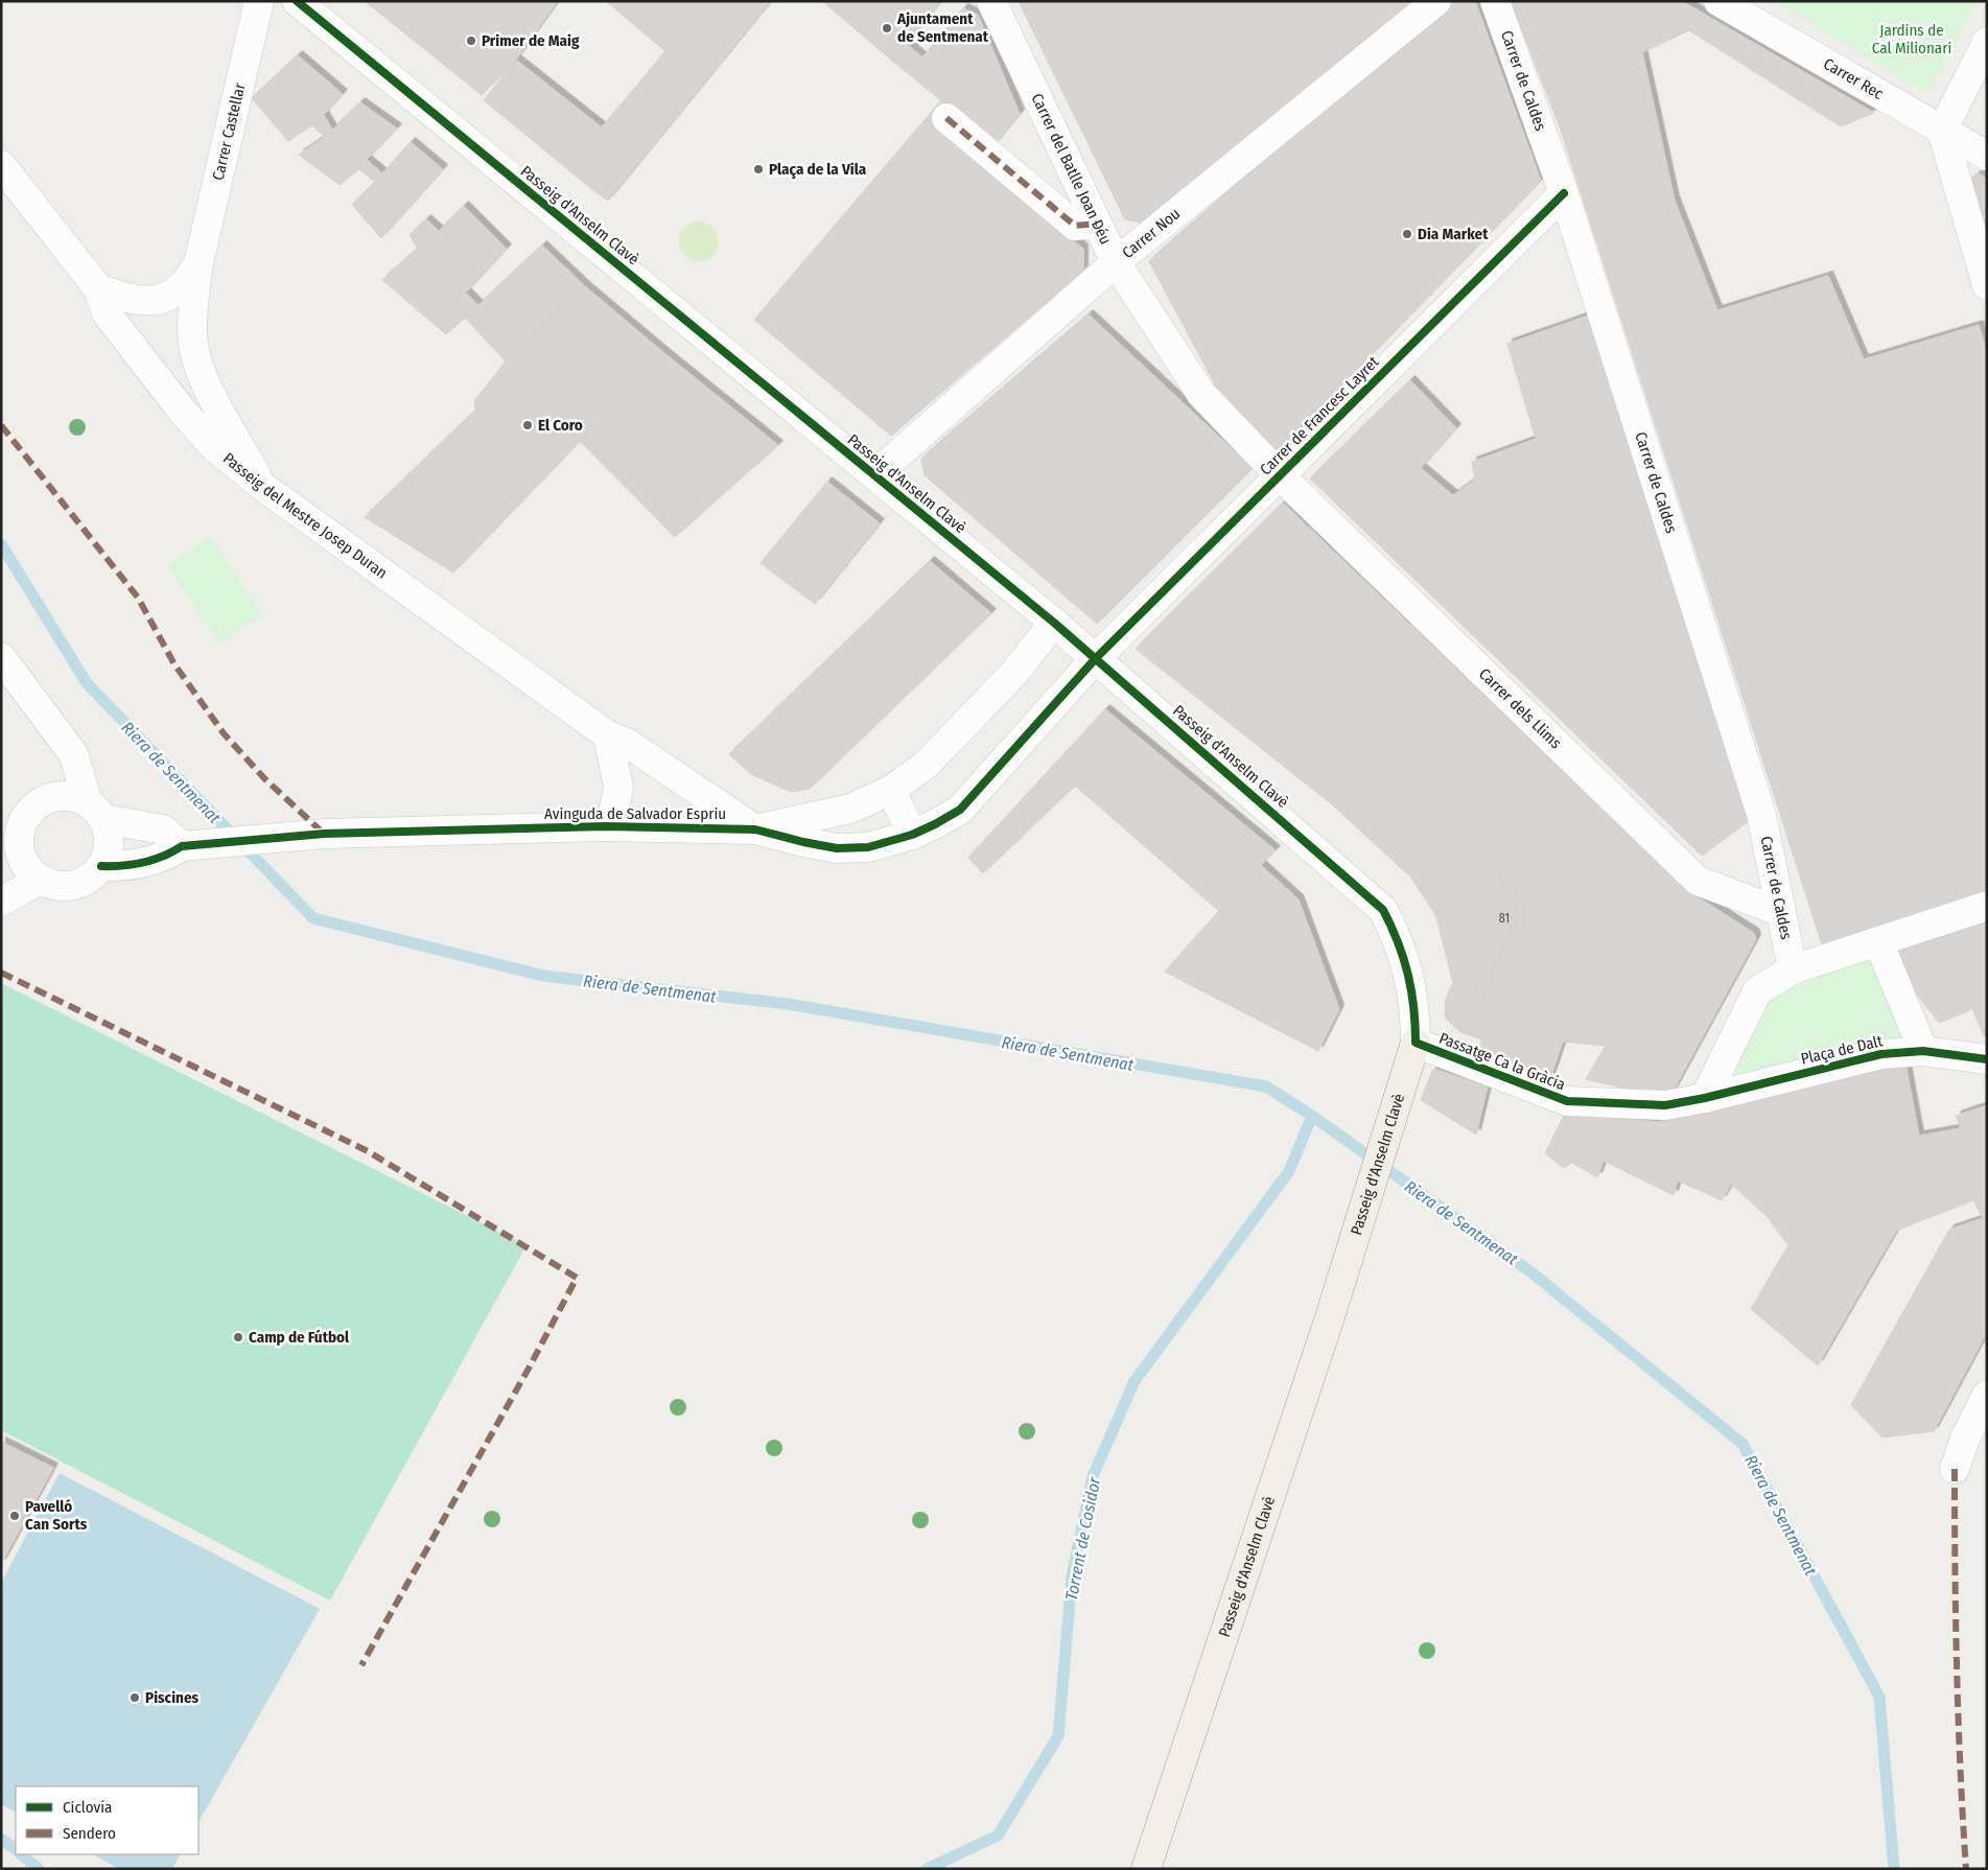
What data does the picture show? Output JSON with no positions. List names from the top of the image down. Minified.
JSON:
{"streets":{"main road":["Passeig d'Anselm Clavè"],"street":["Carrer Rec","Carrer de Caldes","Carrer Castellar","Carrer del Batlle Joan Déu","Carrer Nou","Carrer de Francesc Layret","Passeig del Mestre Josep Duran","Carrer dels Llims","Avinguda de Salvador Espriu","Plaça de Dalt","Passatge Ca la Gràcia"]},"crossings":[["Carrer de Caldes","Carrer de Francesc Layret"],["Carrer de Caldes","Carrer dels Llims"],["Carrer Castellar","Passeig del Mestre Josep Duran"],["Carrer del Batlle Joan Déu","Carrer Nou"],["Carrer del Batlle Joan Déu","Carrer de Francesc Layret"],["Carrer del Batlle Joan Déu","Carrer dels Llims"],["Passeig d'Anselm Clavè","Carrer Nou"],["Passeig d'Anselm Clavè","Carrer de Francesc Layret"],["Passeig d'Anselm Clavè","Avinguda de Salvador Espriu"],["Passeig d'Anselm Clavè","Passatge Ca la Gràcia"],["Carrer de Francesc Layret","Carrer dels Llims"],["Carrer de Francesc Layret","Avinguda de Salvador Espriu"],["Passeig del Mestre Josep Duran","Avinguda de Salvador Espriu"],["Plaça de Dalt","Passatge Ca la Gràcia"]],"water":["Riera de Sentmenat","Torrent de Cosidor"],"parks":["Jardins de Cal Milionari"],"places":["Ajuntament de Sentmenat","Primer de Maig","Plaça de la Vila","Dia Market","El Coro","Camp de Fútbol","Pavelló Can Sorts","Piscines"],"house_numbers":["81"],"legend":["Ciclovía","Sendero"]}
